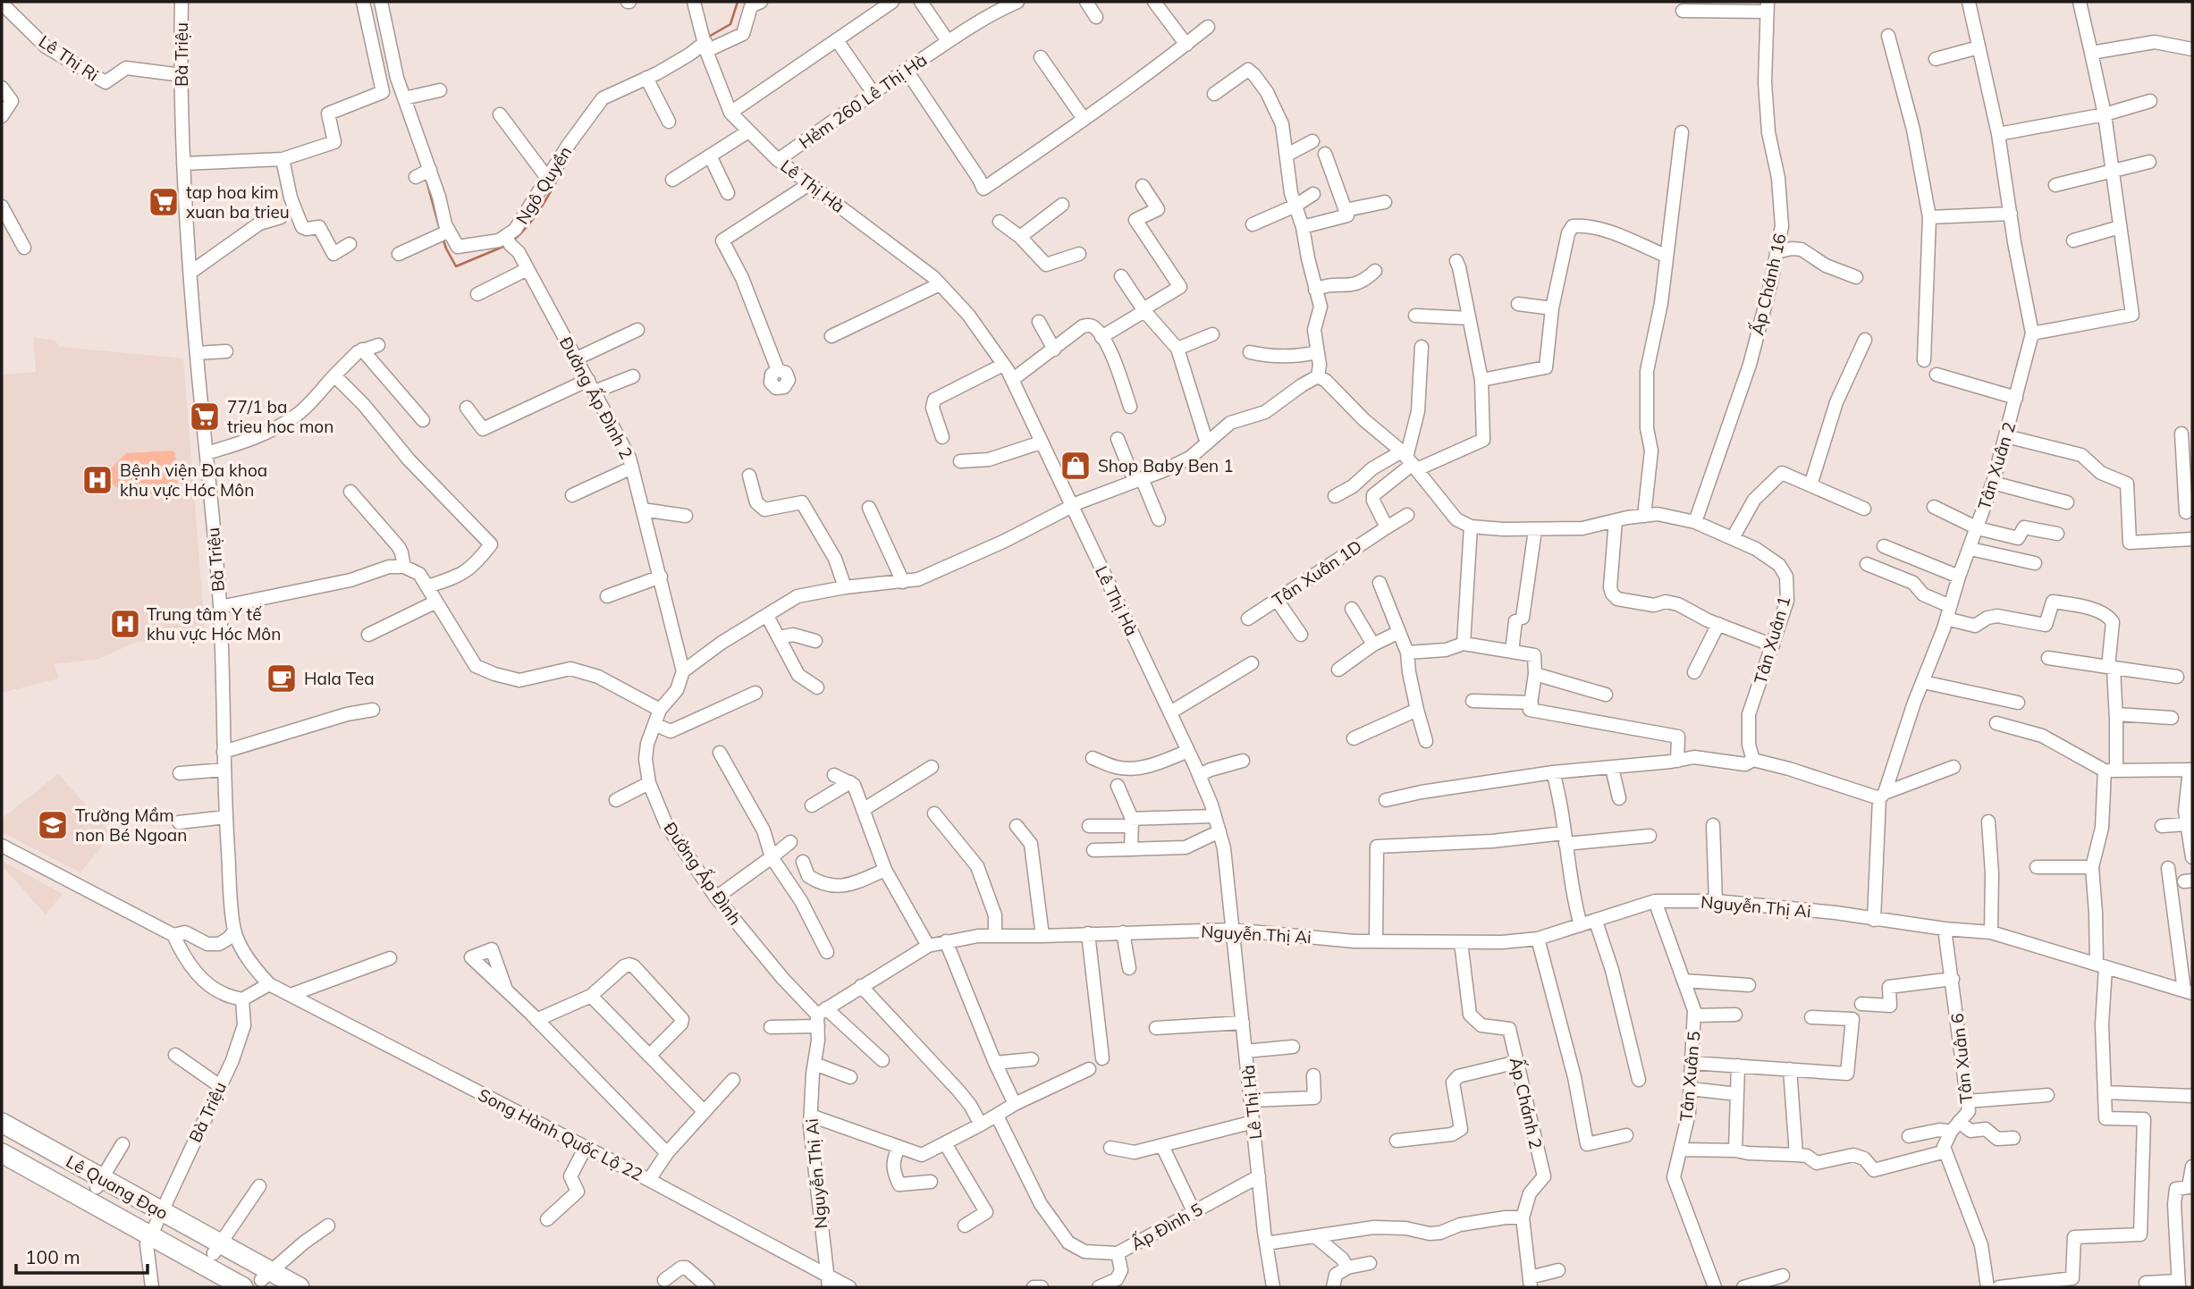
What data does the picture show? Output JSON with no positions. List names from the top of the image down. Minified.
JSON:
{"streets":{"highway":["Lê Quang Đạo"],"street":["Bà Triệu","Lê Thị Ri","Hẻm 260 Lê Thị Hà","Ngô Quyền","Lê Thị Hà","Ấp Chánh 16","Đường Ấp Đình 2","Tân Xuân 2","Tân Xuân 1D","Tân Xuân 1","Đường Ấp Đình","Nguyễn Thị Ai","Tân Xuân 6","Tân Xuân 5","Ấp Chánh 2","Song Hành Quốc Lộ 22","Ấp Đình 5"]},"crossings":[["Bà Triệu","Lê Thị Ri"],["Bà Triệu","Lê Quang Đạo"],["Hẻm 260 Lê Thị Hà","Lê Thị Hà"],["Ngô Quyền","Lê Thị Hà"],["Ngô Quyền","Đường Ấp Đình 2"],["Lê Thị Hà","Nguyễn Thị Ai"],["Lê Thị Hà","Ấp Đình 5"],["Ấp Chánh 16","Tân Xuân 1"],["Đường Ấp Đình 2","Đường Ấp Đình"],["Tân Xuân 2","Nguyễn Thị Ai"],["Đường Ấp Đình","Nguyễn Thị Ai"],["Nguyễn Thị Ai","Tân Xuân 6"],["Nguyễn Thị Ai","Tân Xuân 5"],["Nguyễn Thị Ai","Ấp Chánh 2"],["Nguyễn Thị Ai","Song Hành Quốc Lộ 22"]],"places":{"supermarket":["tap hoa kim xuan ba trieu","77/1 ba trieu hoc mon"],"shop":["Shop Baby Ben 1"],"hospital":["Bệnh viện Đa khoa khu vực Hóc Môn","Trung tâm Y tế khu vực Hóc Môn"],"cafe":["Hala Tea"],"school or university":["Trường Mầm non Bé Ngoan"]},"scale_bar":"100 m"}
